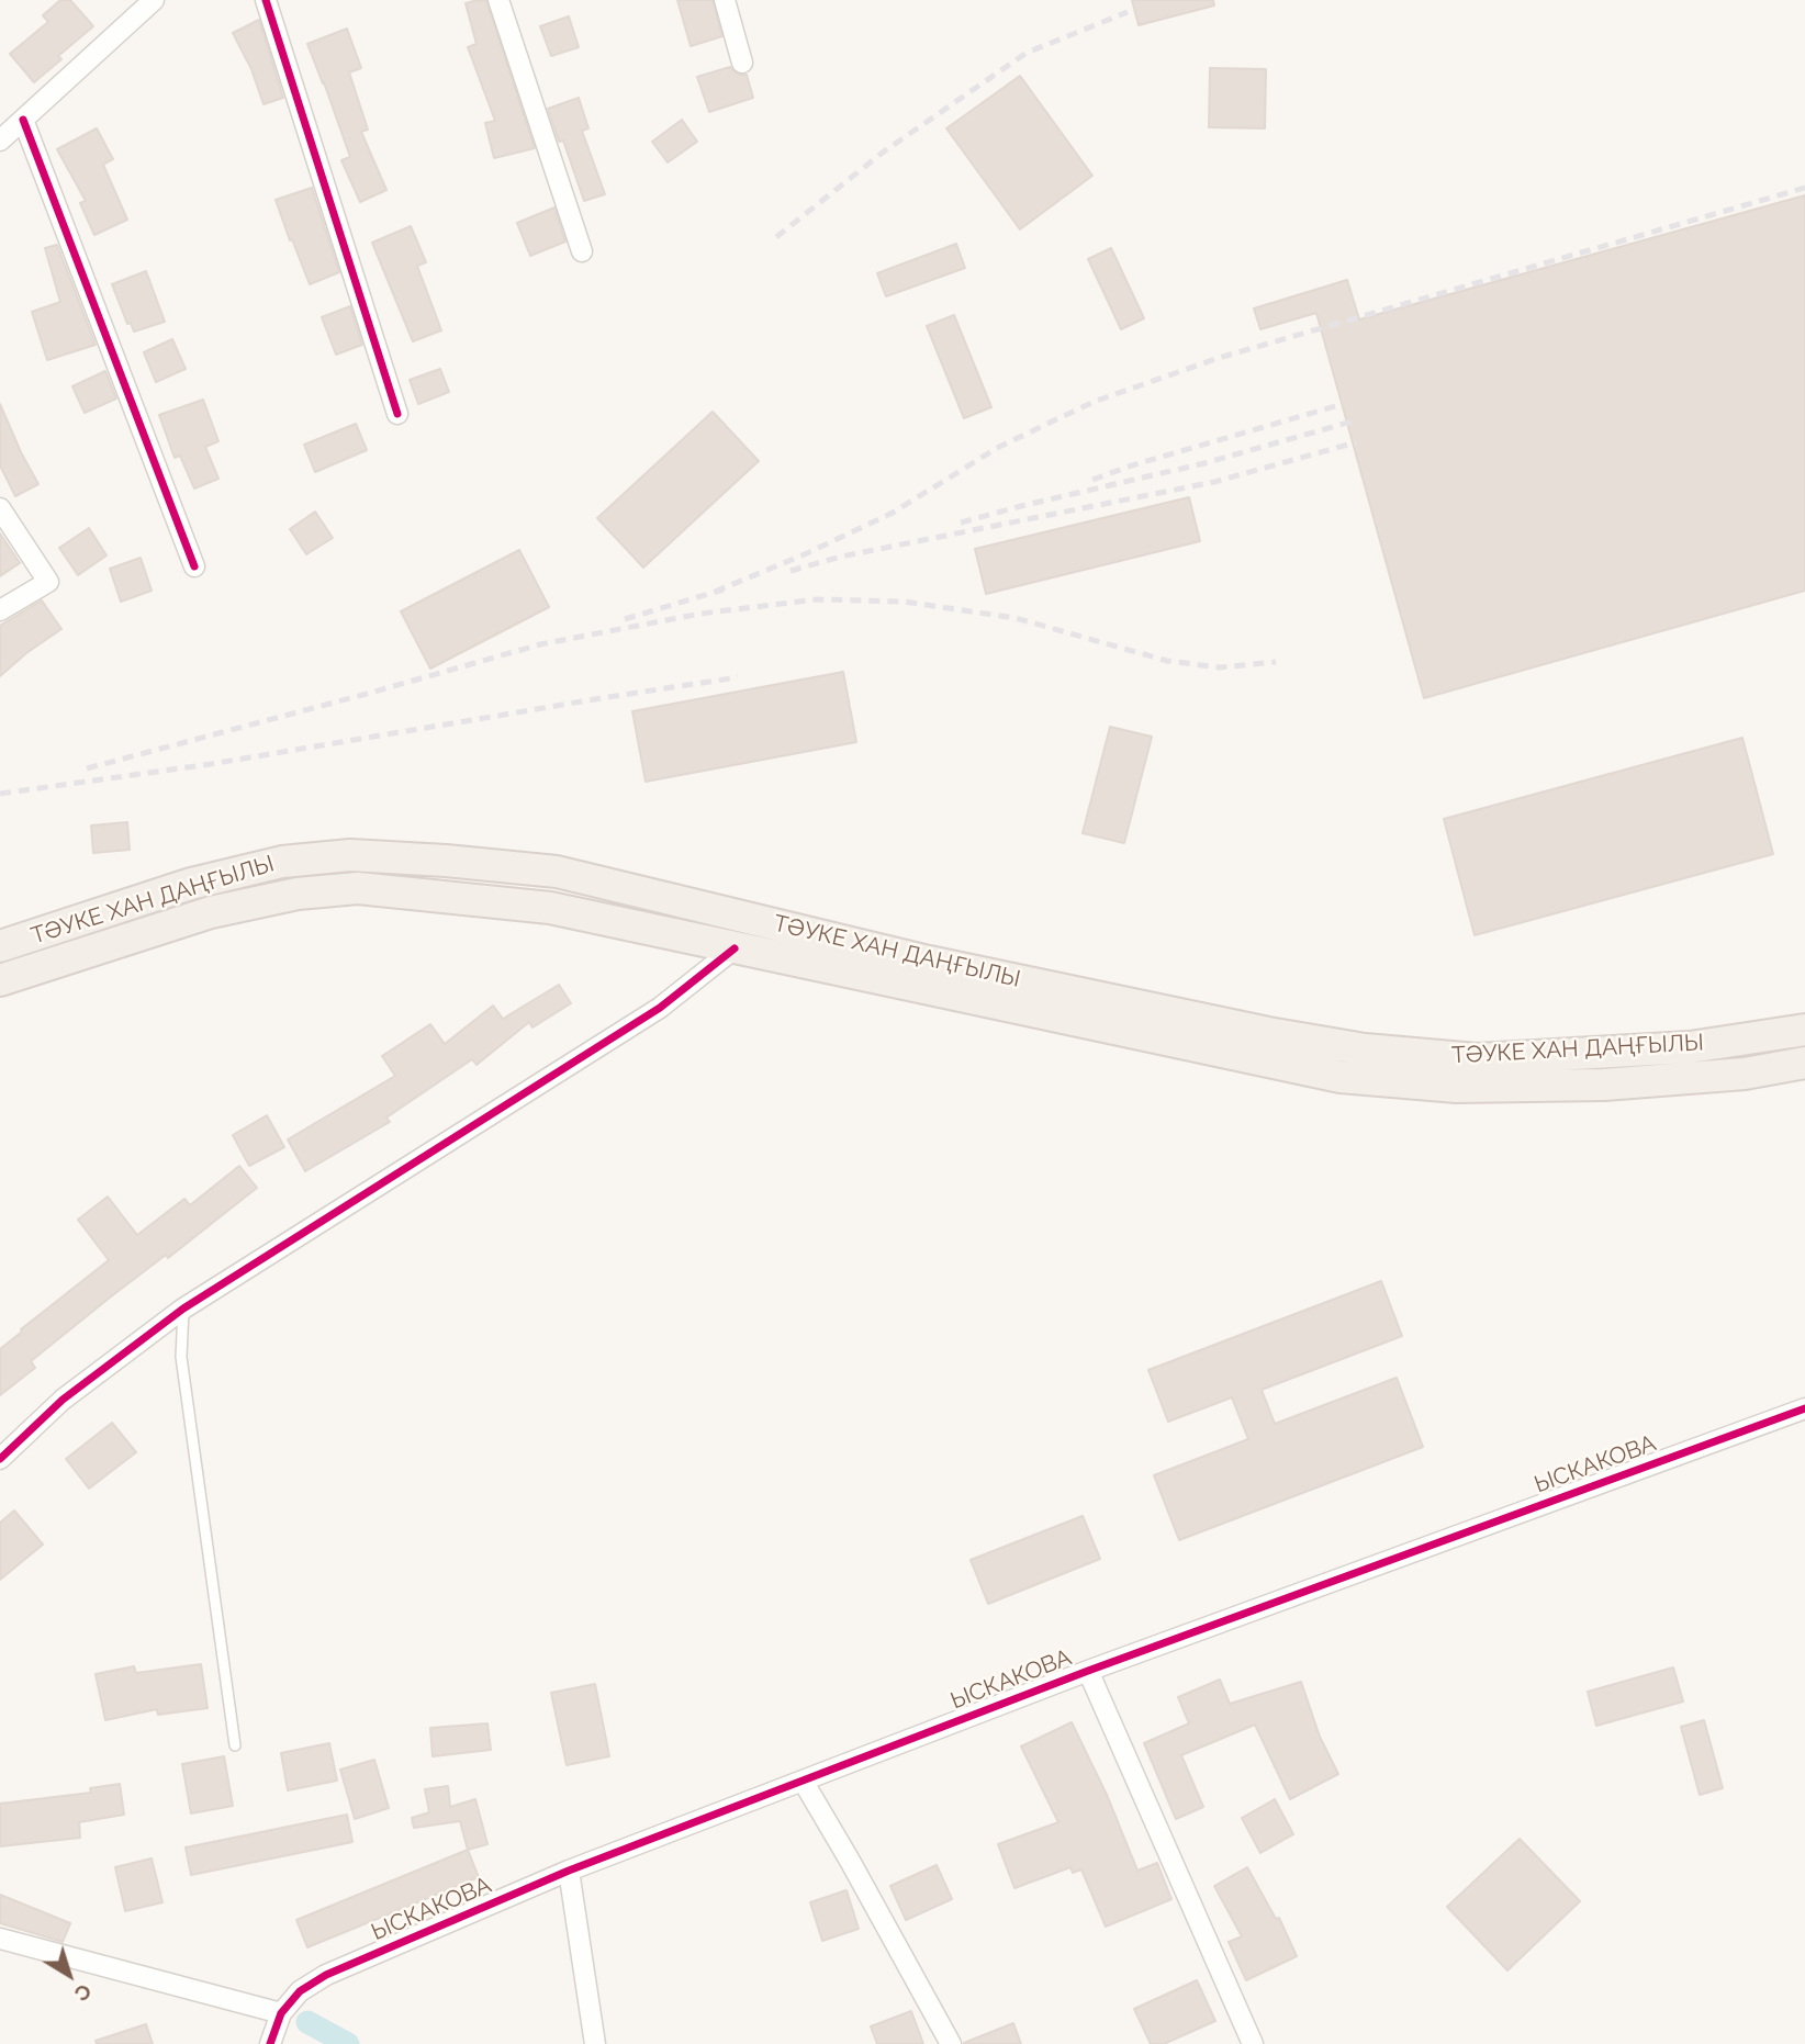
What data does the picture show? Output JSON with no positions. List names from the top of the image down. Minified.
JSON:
{"streets":{"main road":["ТӘУКЕ ХАН ДАҢҒЫЛЫ"],"street":["ЫСКАКОВА"]},"north":"bottom right"}
